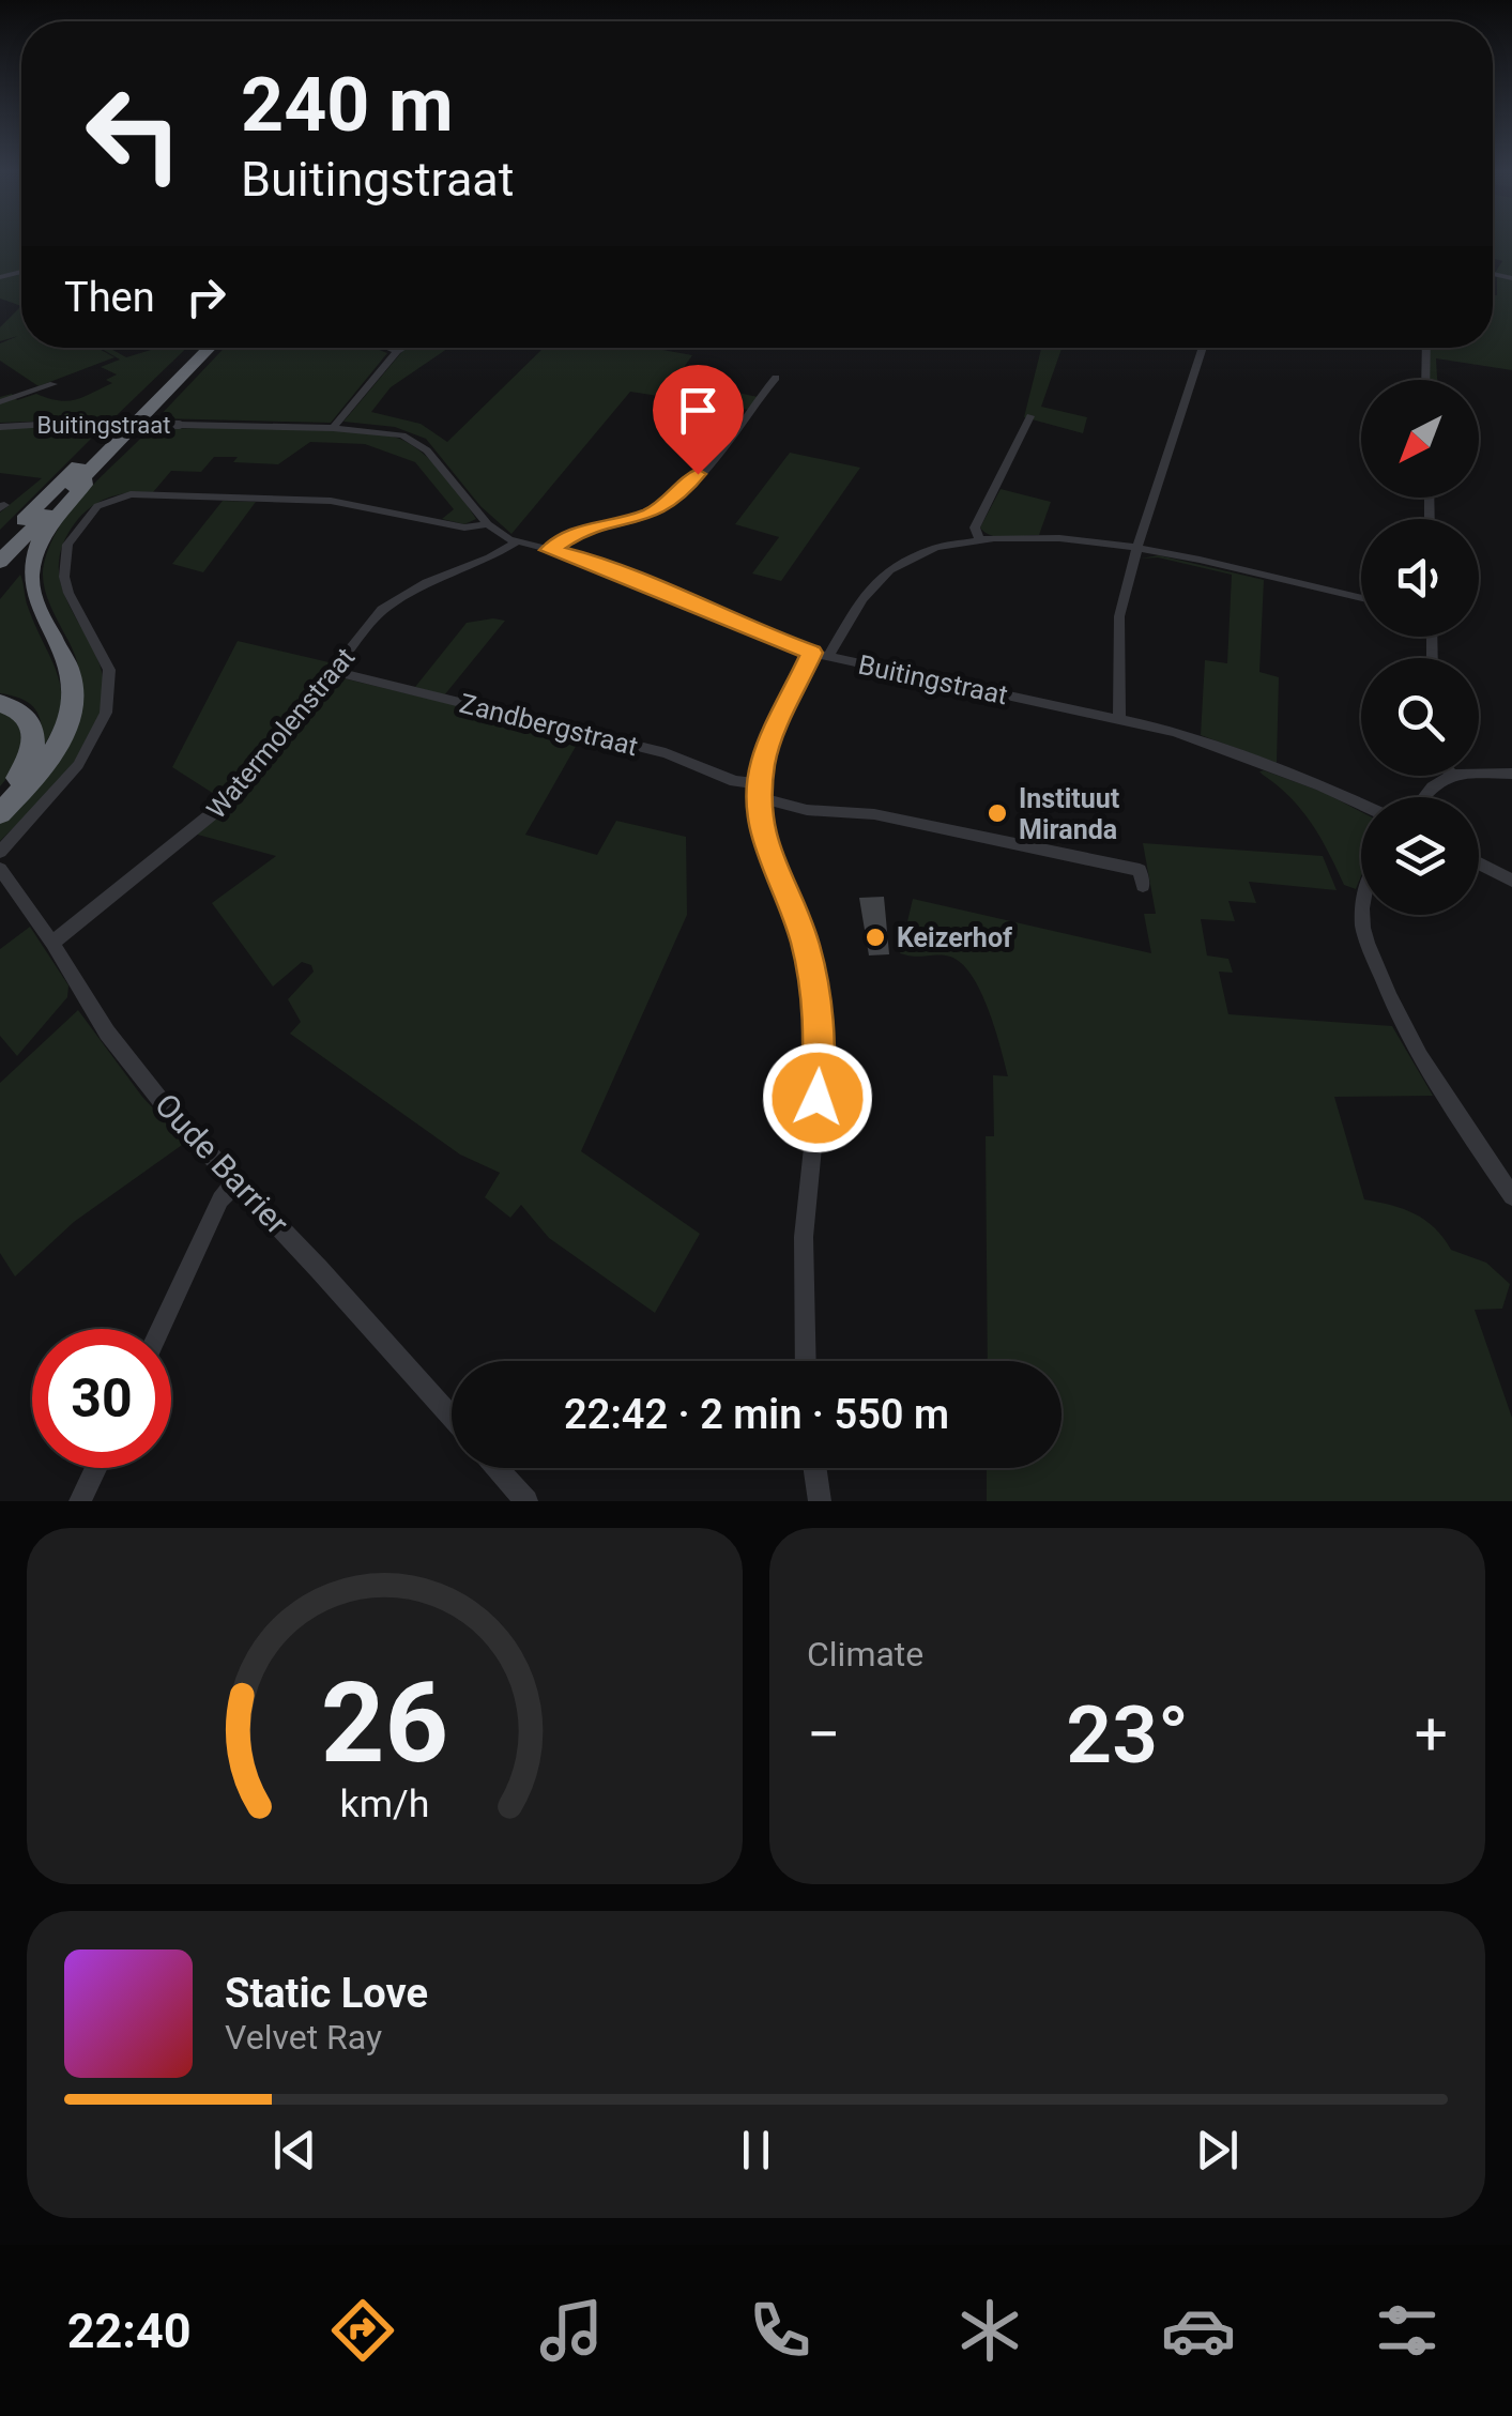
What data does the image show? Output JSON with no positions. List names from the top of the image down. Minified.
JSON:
{"streets":{"street":["Buitingstraat","Zandbergstraat","Watermolenstraat","Oude Barrier"]},"crossings":[["Buitingstraat","Watermolenstraat"],["Zandbergstraat","Watermolenstraat"],["Watermolenstraat","Oude Barrier"]],"places":["Instituut Miranda","Keizerhof"],"north":"bottom left","page":{"turn":["240 m","Buitingstraat"],"then":"Then","limit":"30","trip":"22:42 · 2 min · 550 m","tile":"Climate","heat":["−","23°","+"],"song":["Static Love","Velvet Ray"],"tabs":"22:40","gauge":["26","km/h"]}}
